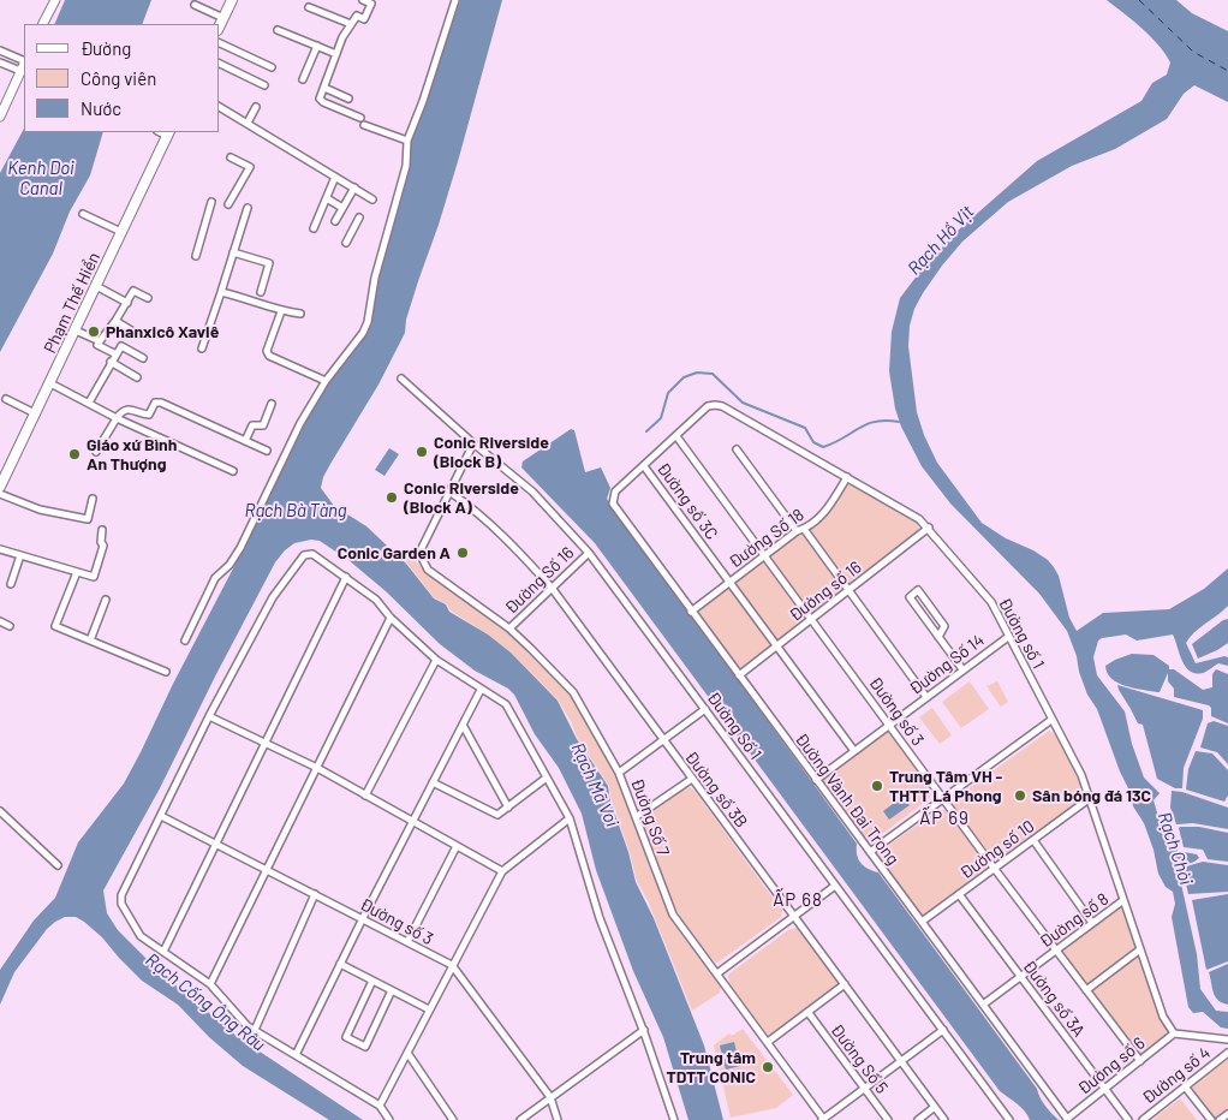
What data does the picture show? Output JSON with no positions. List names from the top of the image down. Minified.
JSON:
{"streets":{"main road":["Phạm Thế Hiển"],"street":["Đường số 3C","Đường Số 18","Đường Số 16","Đường số 16","Đường số 1","Đường Số 14","Đường số 3","Đường Số 1","Đường số 3B","Đường Vành Đai Trong","Đường Số 7","Đường số 10","Đường số 8","Đường số 3A","Đường Số 5","Đường số 6","Đường số 4"]},"crossings":[["Đường số 3C","Đường Số 18"],["Đường số 3C","Đường số 1"],["Đường Số 18","Đường số 1"],["Đường Số 18","Đường số 3"],["Đường Số 18","Đường Vành Đai Trong"],["Đường Số 16","Đường Số 1"],["Đường Số 16","Đường số 3B"],["Đường Số 16","Đường Số 7"],["Đường số 16","Đường số 1"],["Đường số 16","Đường số 3"],["Đường số 16","Đường Vành Đai Trong"],["Đường số 1","Đường Số 14"],["Đường số 1","Đường số 3"],["Đường số 1","Đường Vành Đai Trong"],["Đường số 1","Đường số 10"],["Đường số 1","Đường số 8"],["Đường số 1","Đường số 6"],["Đường Số 14","Đường số 3"],["Đường Số 14","Đường Vành Đai Trong"],["Đường số 3","Đường số 10"],["Đường số 3","Đường số 8"],["Đường số 3","Đường số 6"],["Đường số 3B","Đường Số 7"],["Đường Vành Đai Trong","Đường số 10"],["Đường Vành Đai Trong","Đường số 8"],["Đường Vành Đai Trong","Đường số 6"],["Đường số 10","Đường số 3A"],["Đường số 8","Đường số 3A"],["Đường số 3A","Đường số 6"]],"districts":["ẤP 69","ẤP 68"],"water":["Kenh Doi Canal","Rạch Hồ Vịt","Rạch Bà Tàng","Rạch Mã Voi","Rạch Chòi","Rạch Cống Ông Râu"],"places":["Phanxicô Xaviê","Conic Riverside (Block B)","Giáo xứ Bình An Thượng","Conic Riverside (Block A)","Conic Garden A","Trung Tâm VH - THTT Lá Phong","Sân bóng đá 13C","Trung tâm TDTT CONIC"],"legend":["Đường","Công viên","Nước"]}
